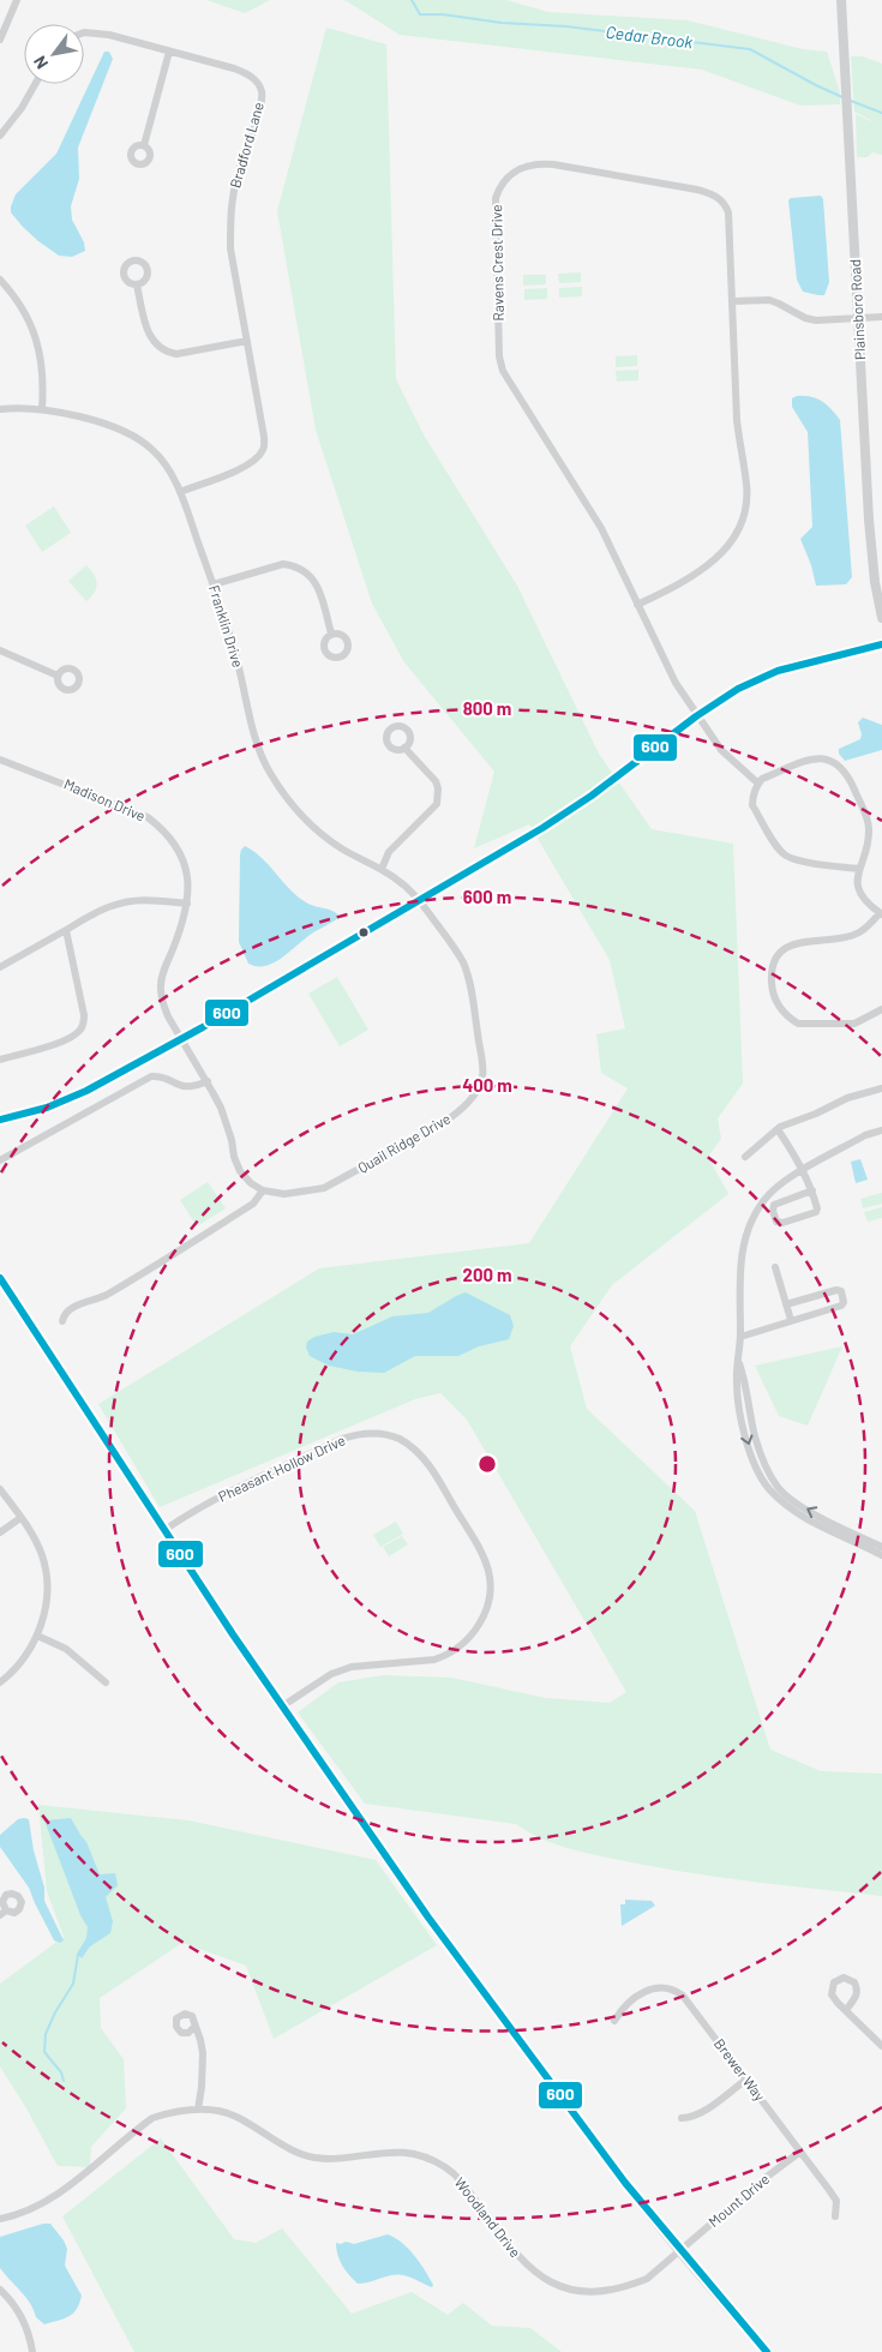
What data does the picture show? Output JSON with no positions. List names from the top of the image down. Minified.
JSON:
{"streets":{"street":["Bradford Lane","Ravens Crest Drive","Plainsboro Road","Franklin Drive","Madison Drive","Quail Ridge Drive","Pheasant Hollow Drive","Brewer Way","Mount Drive","Woodland Drive"]},"crossings":[["Bradford Lane","Franklin Drive"],["Franklin Drive","Quail Ridge Drive"],["Brewer Way","Mount Drive"],["Mount Drive","Woodland Drive"]],"water":["Cedar Brook"],"lines":["transit line 600"],"north":"bottom left","rings":["800 m","600 m","400 m","200 m"]}
